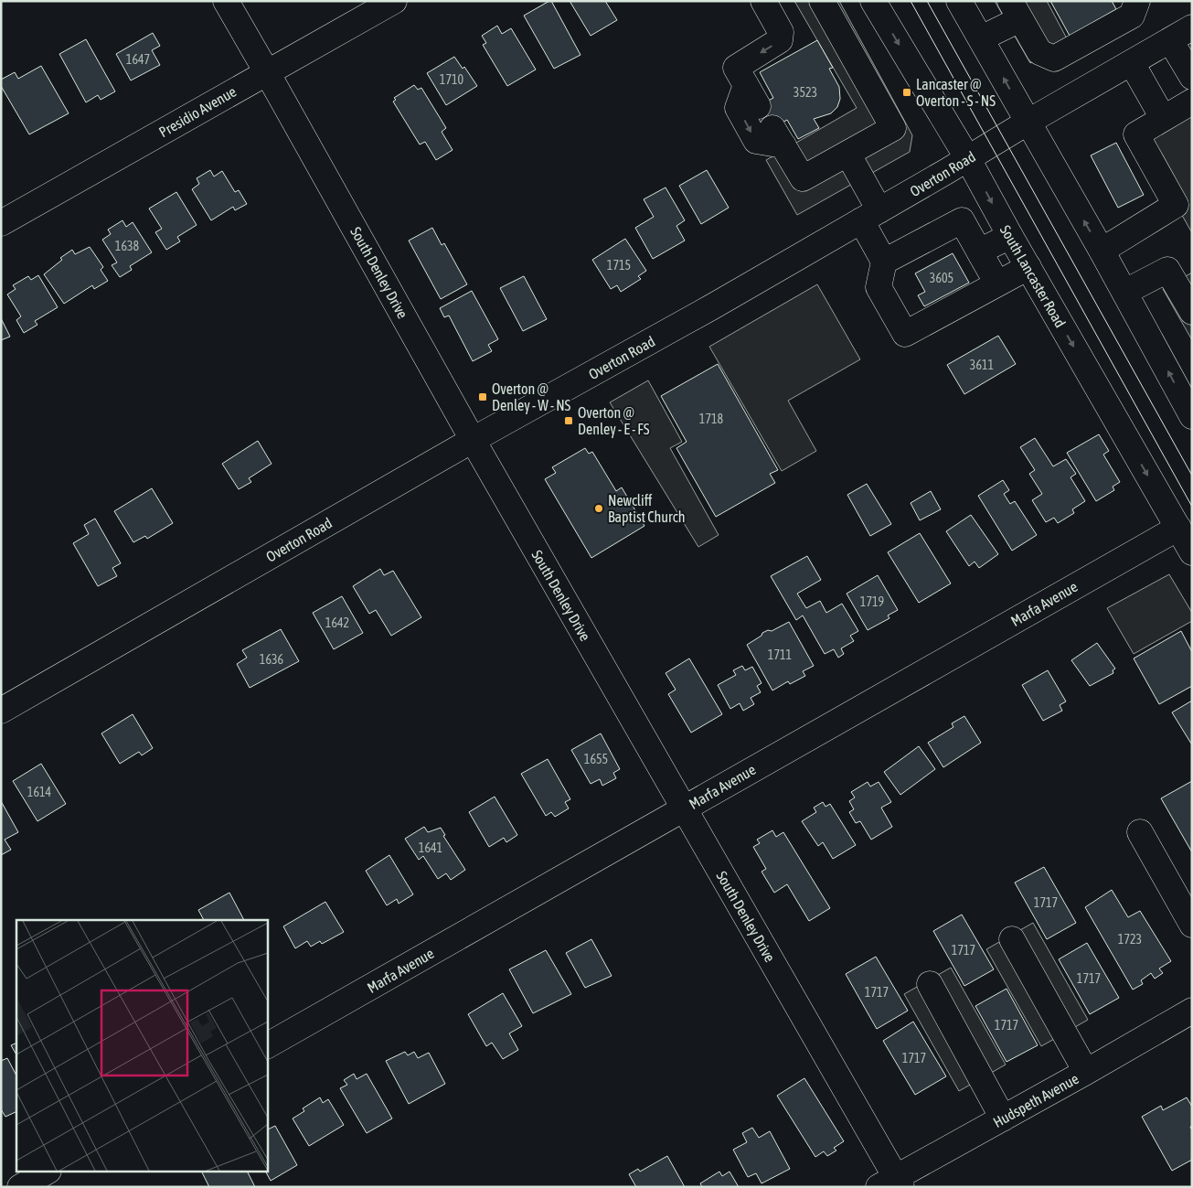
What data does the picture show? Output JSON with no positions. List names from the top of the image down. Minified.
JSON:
{"streets":{"street":["Presidio Avenue","Overton Road","South Denley Drive","South Lancaster Road","Marfa Avenue","Hudspeth Avenue"]},"crossings":[["Presidio Avenue","South Denley Drive"],["Overton Road","South Denley Drive"],["Overton Road","South Lancaster Road"],["South Denley Drive","Marfa Avenue"],["South Denley Drive","Hudspeth Avenue"],["South Lancaster Road","Marfa Avenue"]],"places":{"transit":["Lancaster @ Overton - S - NS","Overton @ Denley - W - NS","Overton @ Denley - E - FS"],"other":["Newcliff Baptist Church"]},"house_numbers":["1647","1710","3523","1638","1715","3605","3611","1718","1719","1642","1711","1636","1655","1614","1641","1717","1723","1717","1717","1717","1717","1717"]}
